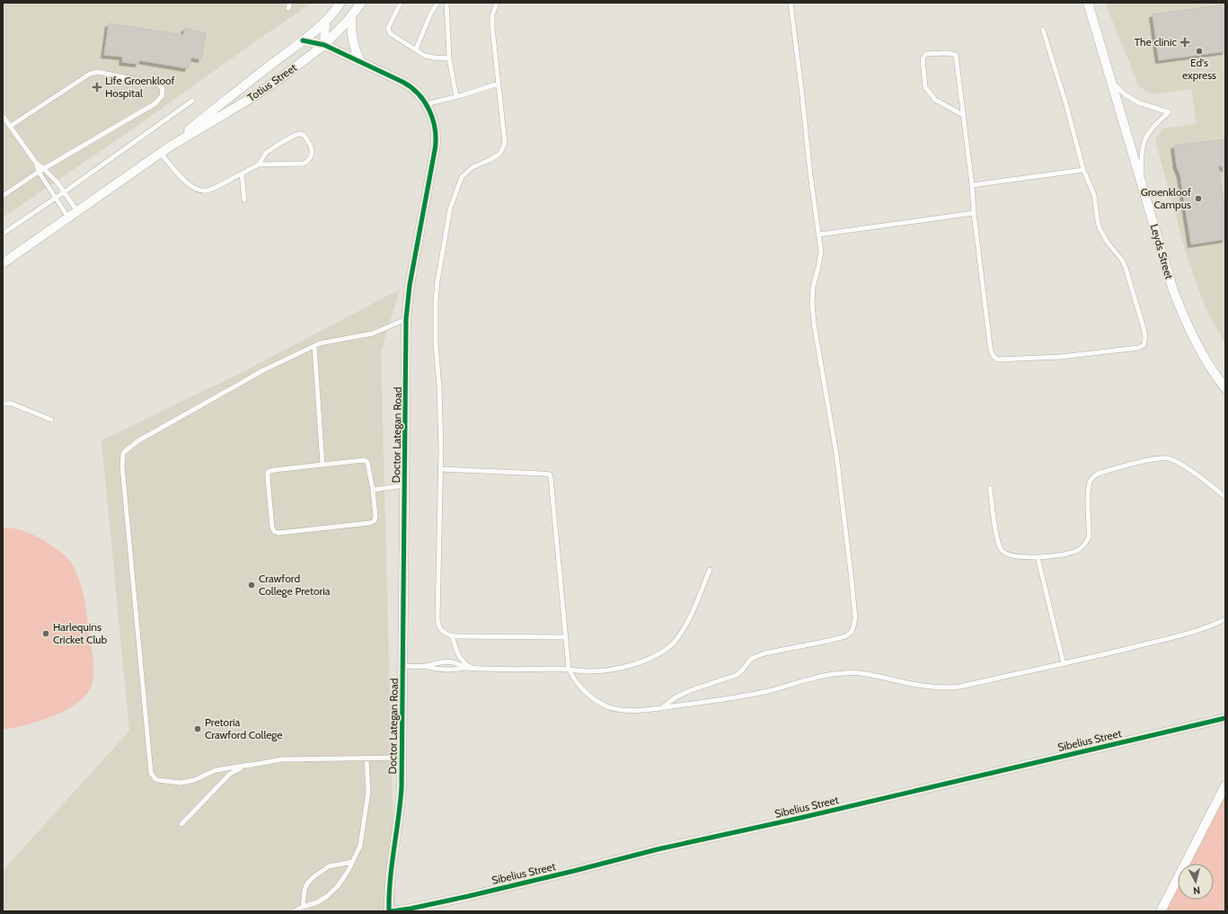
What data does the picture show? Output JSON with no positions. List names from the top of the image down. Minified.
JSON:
{"streets":{"street":["Totius Street","Leyds Street","Doctor Lategan Road","Sibelius Street"]},"crossings":[["Totius Street","Doctor Lategan Road"],["Doctor Lategan Road","Sibelius Street"]],"places":{"health":["The clinic","Life Groenkloof Hospital"],"other":["Ed's express","Groenkloof Campus","Crawford College Pretoria","Harlequins Cricket Club","Pretoria Crawford College"]},"north":"bottom"}
